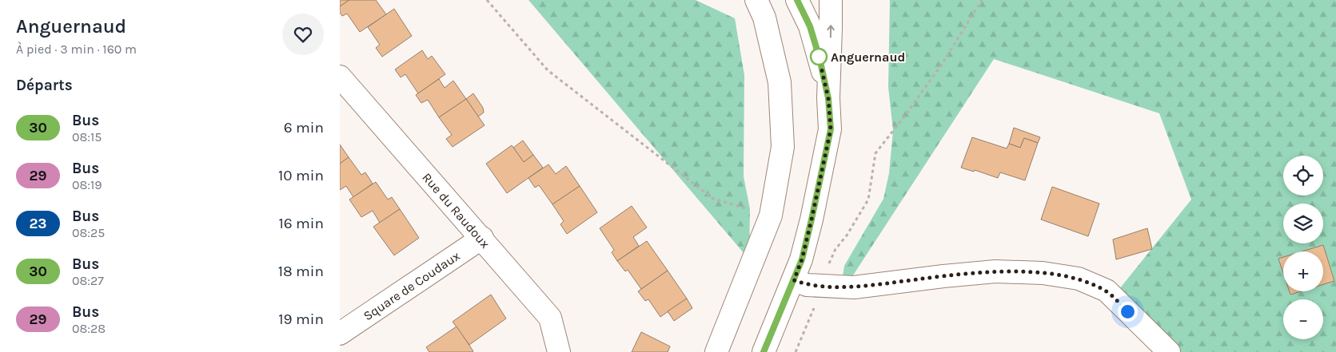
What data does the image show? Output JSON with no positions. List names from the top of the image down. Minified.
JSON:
{"streets":{"street":["Rue du Raudoux","Square de Coudaux"]},"crossings":[["Rue du Raudoux","Square de Coudaux"]],"places":["Anguernaud"],"lines":["bus line 30"],"page":{"heading":[["Anguernaud","À pied · 3 min · 160 m"],"Départs"],"list":[{"mark":"30","name":"Bus","note":"08:15","value":"6 min"},{"mark":"29","name":"Bus","note":"08:19","value":"10 min"},{"mark":"23","name":"Bus","note":"08:25","value":"16 min"},{"mark":"30","name":"Bus","note":"08:27","value":"18 min"},{"mark":"29","name":"Bus","note":"08:28","value":"19 min"}],"map_buttons":["+","−"]}}
